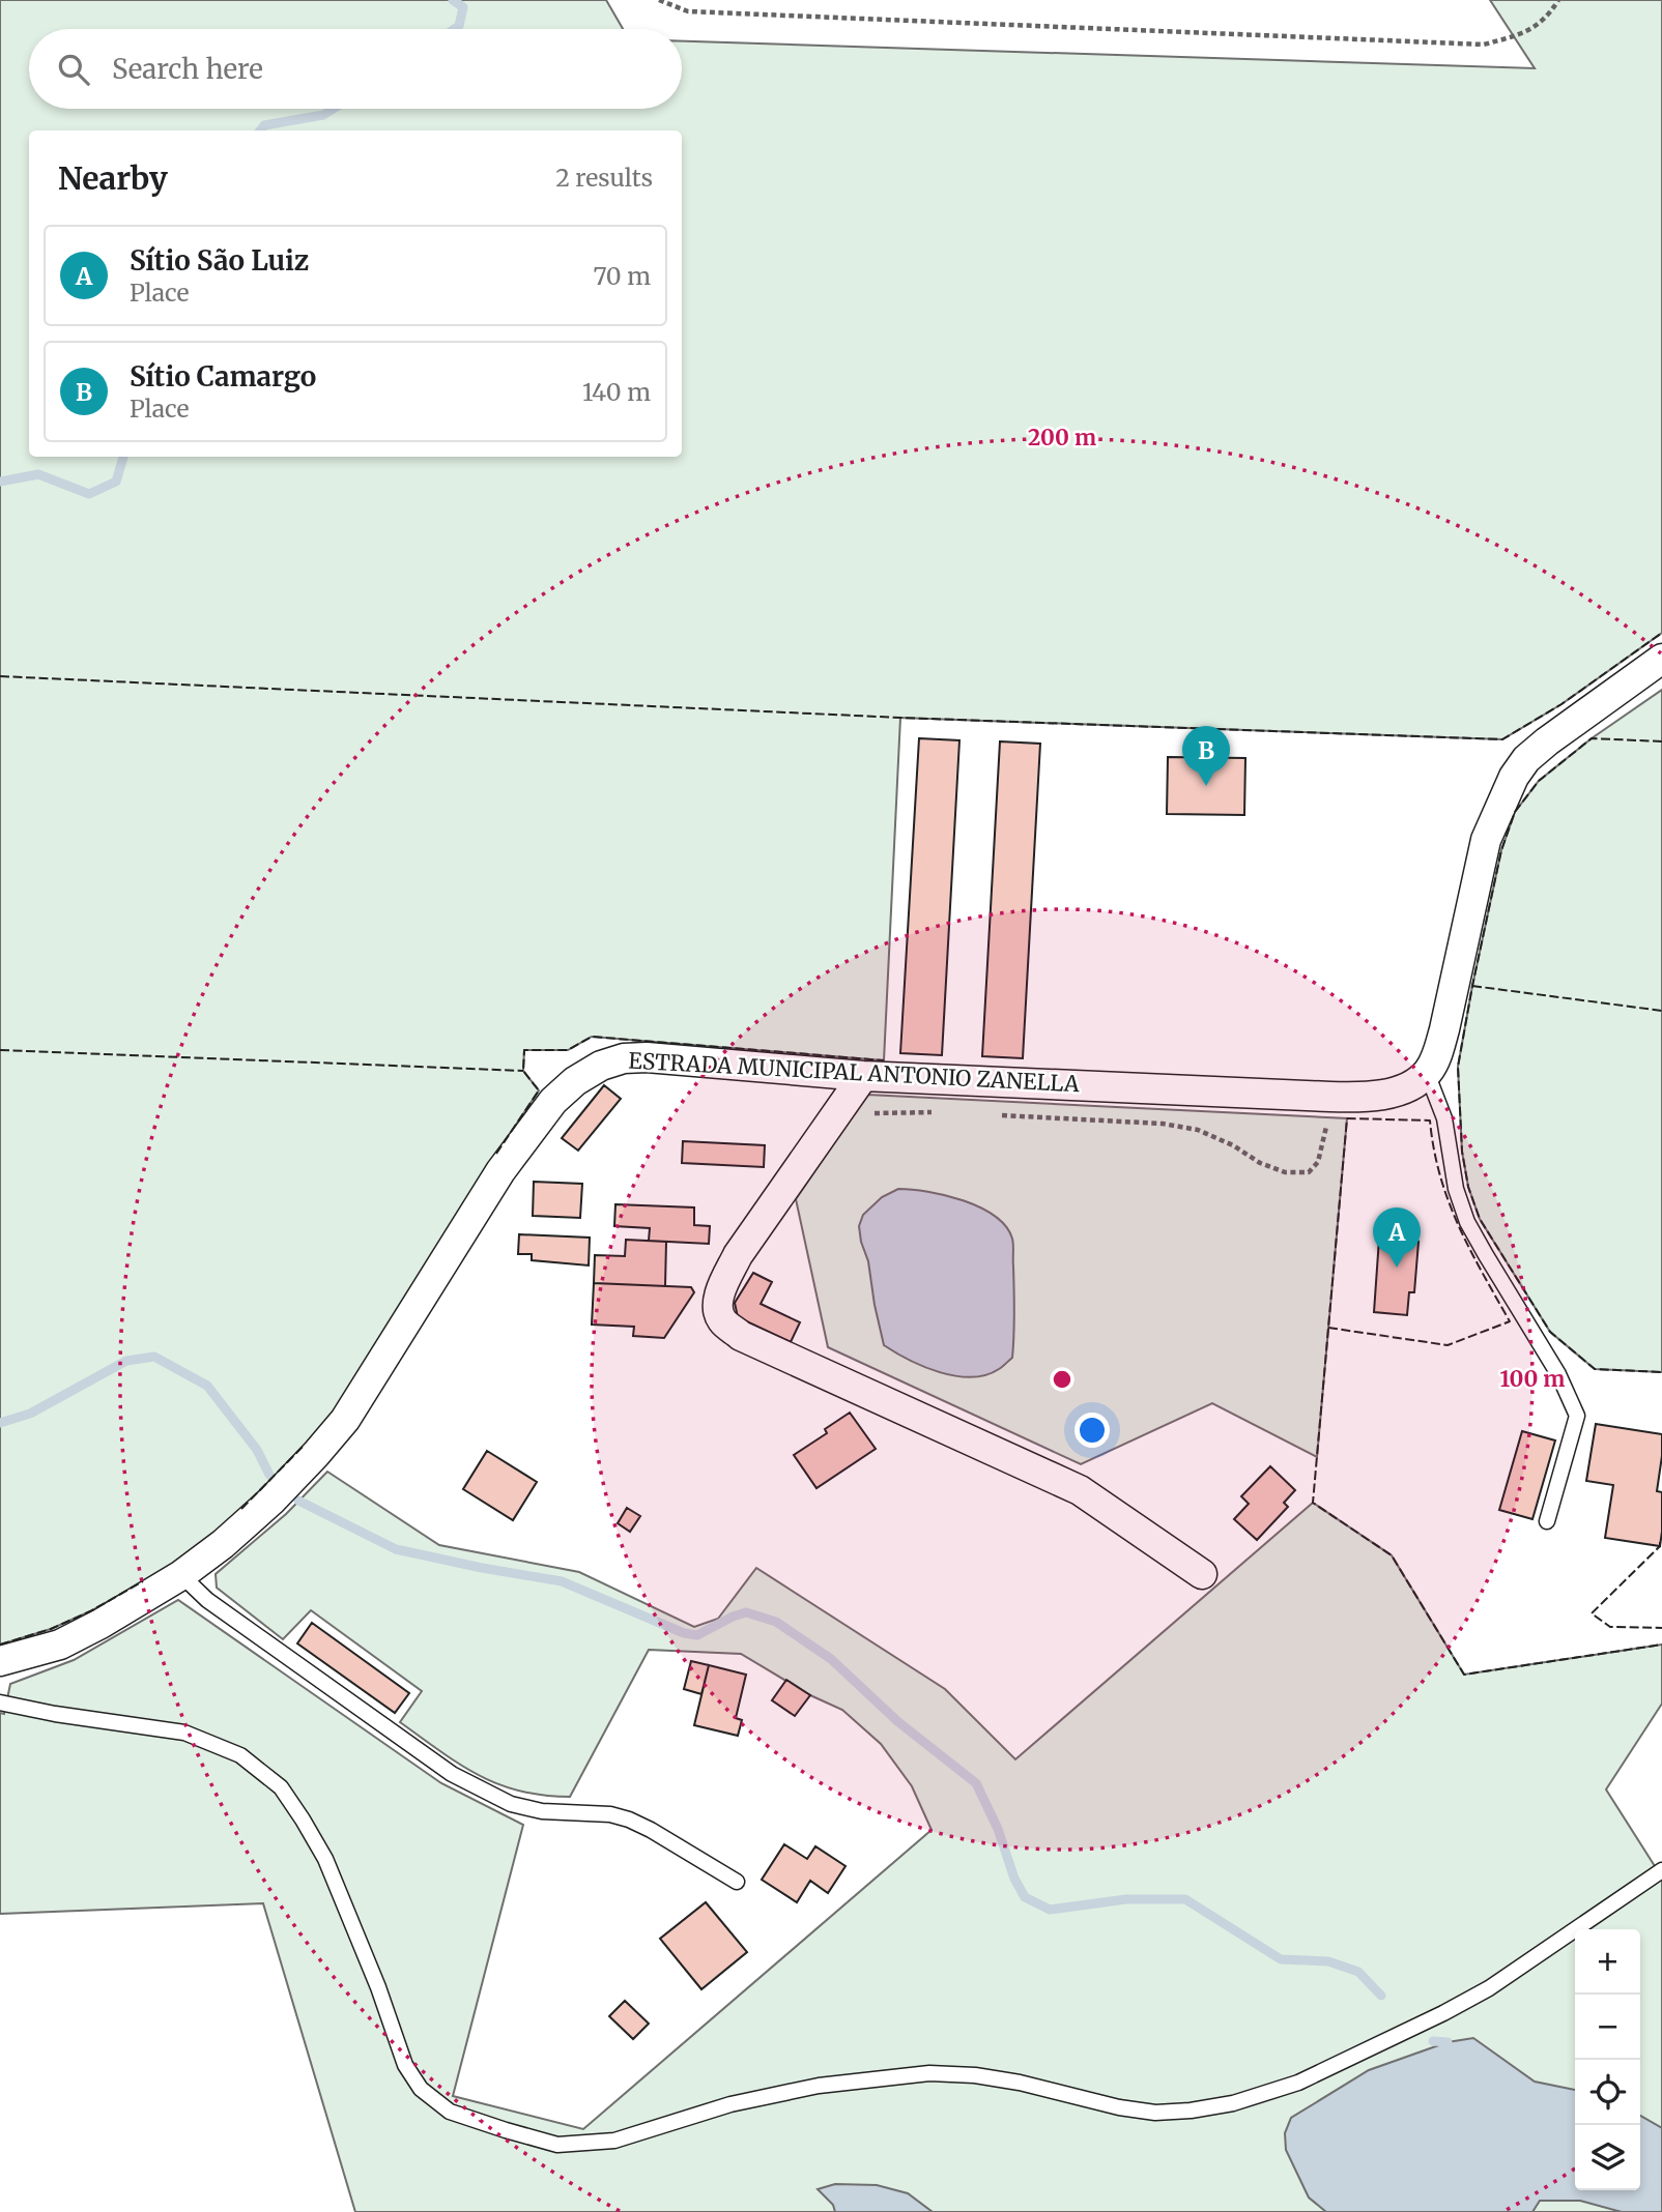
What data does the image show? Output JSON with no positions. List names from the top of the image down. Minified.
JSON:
{"streets":{"street":["ESTRADA MUNICIPAL ANTONIO ZANELLA"]},"page":{"search":"Search here","heading":["Nearby","2 results"],"list":[{"mark":"A","name":"Sítio São Luiz","note":"Place","value":"70 m"},{"mark":"B","name":"Sítio Camargo","note":"Place","value":"140 m"}],"pins":["B","A"],"map_buttons":["+","−"]},"rings":["200 m","100 m"]}
